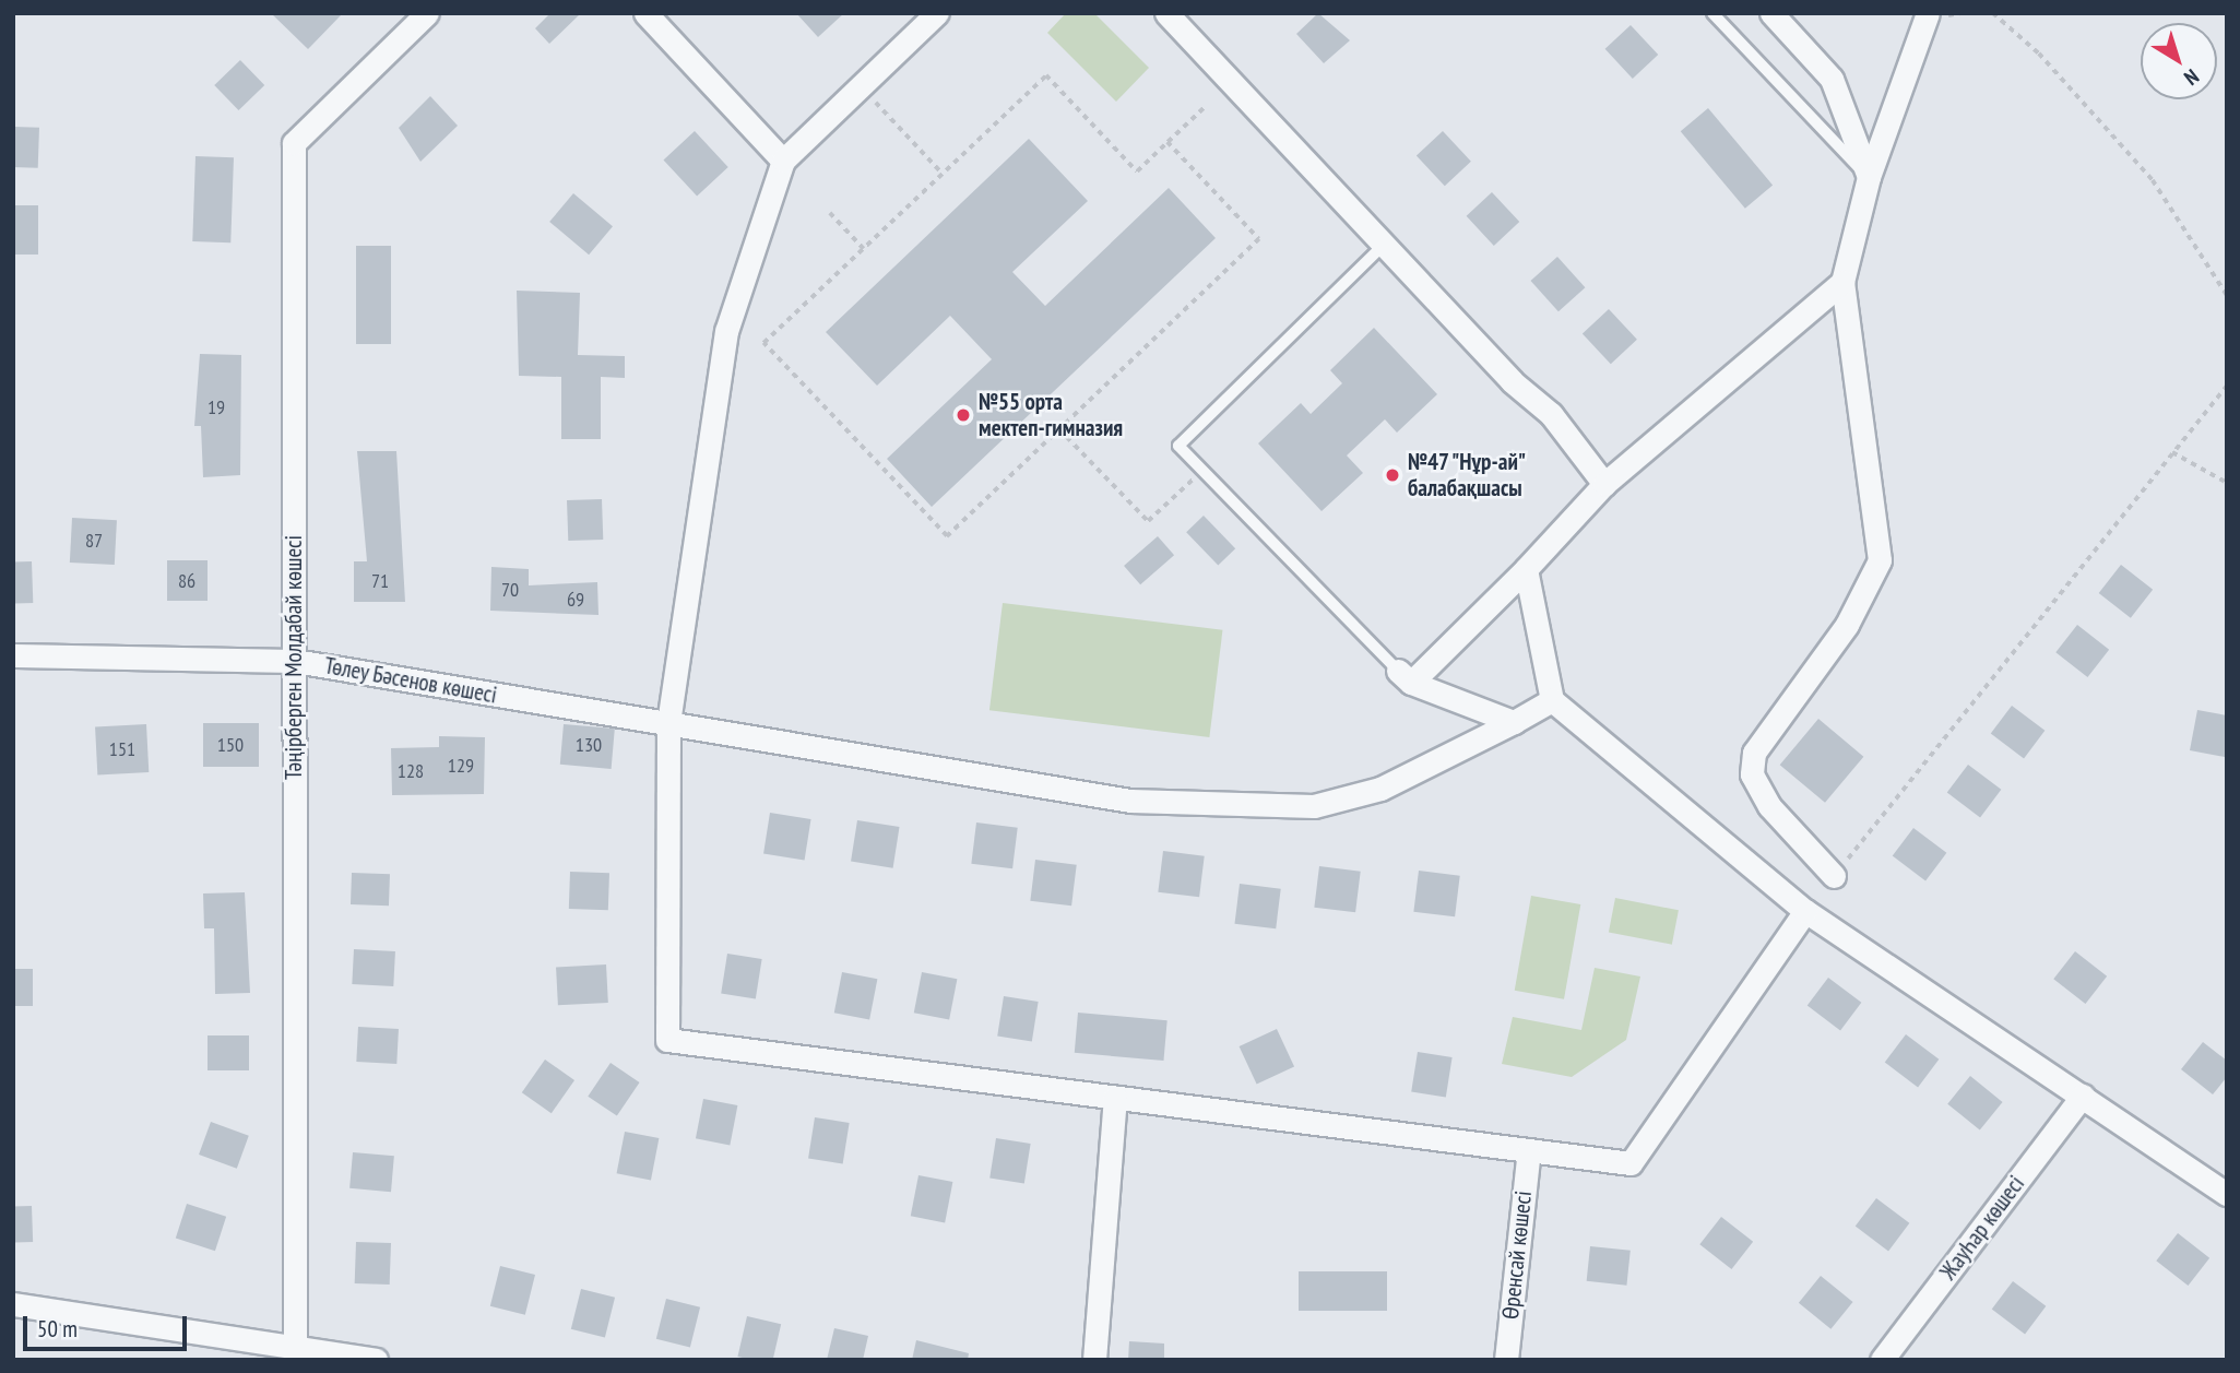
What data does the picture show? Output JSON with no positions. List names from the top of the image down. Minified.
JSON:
{"streets":{"street":["Тәңірберген Молдабай көшесі","Төлеу Бәсенов көшесі","ЖауҺар көшесі","Өренсай көшесі"]},"crossings":[["Тәңірберген Молдабай көшесі","Төлеу Бәсенов көшесі"]],"places":["№55 орта мектеп-гимназия","№47 \"Нұр-ай\" балабақшасы"],"house_numbers":["19","87","86","71","70","69","150","130","151","129","128"],"scale_bar":"50 m","north":"bottom right"}
